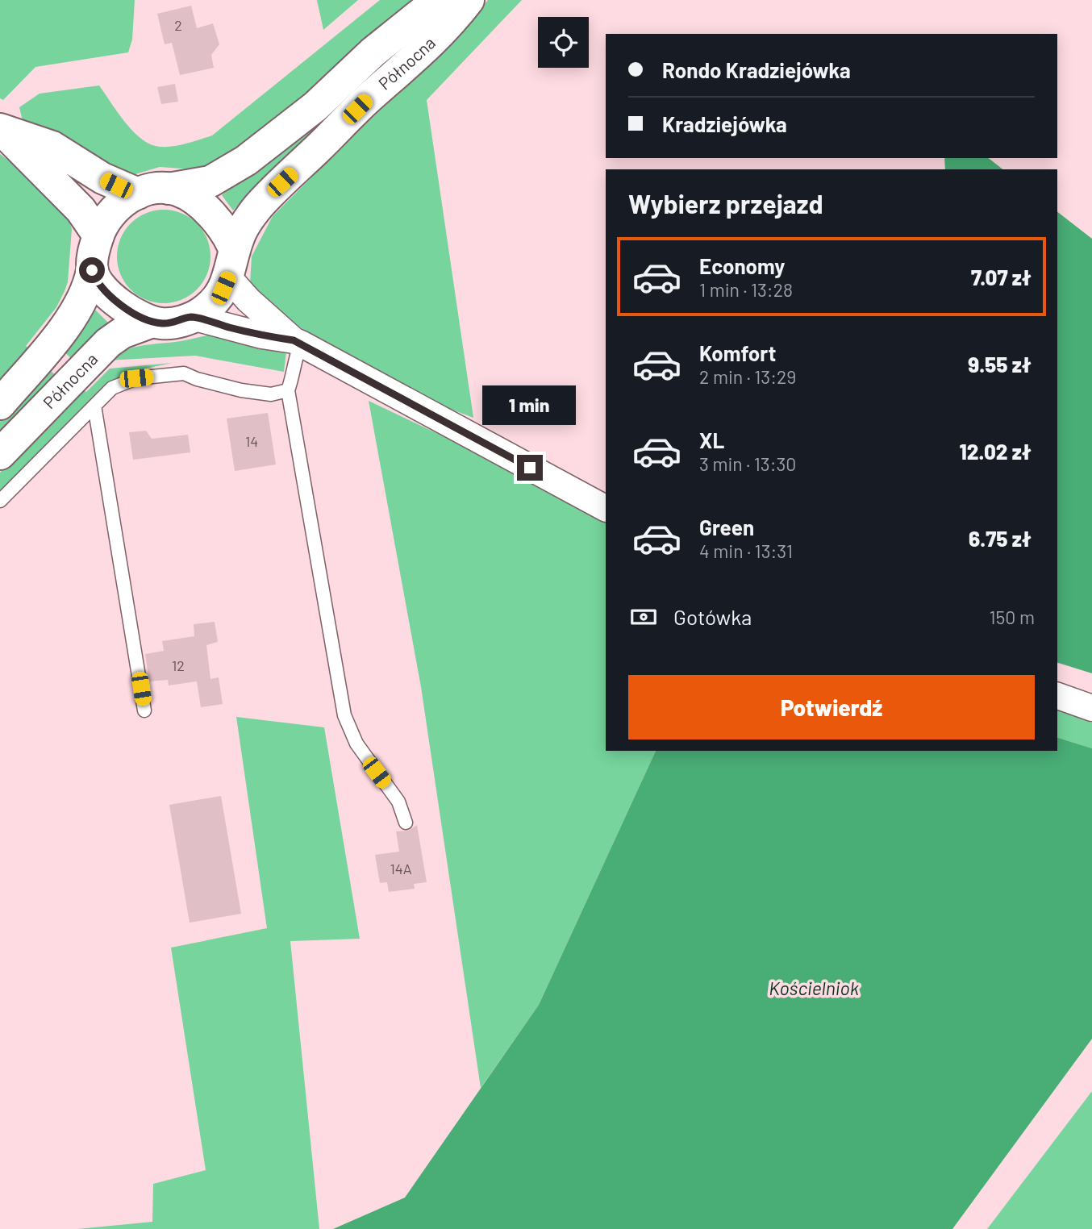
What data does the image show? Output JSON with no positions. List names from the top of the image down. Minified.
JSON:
{"streets":{"main road":["Północna"]},"water":["Kościelniok"],"house_numbers":["2","14","12","14A"],"page":{"banner":["Rondo Kradziejówka","Kradziejówka"],"heading":"Wybierz przejazd","list":[{"name":"Economy","note":"1 min · 13:28","value":"7.07 zł"},{"name":"Komfort","note":"2 min · 13:29","value":"9.55 zł"},{"name":"XL","note":"3 min · 13:30","value":"12.02 zł"},{"name":"Green","note":"4 min · 13:31","value":"6.75 zł"}],"bubble":"1 min","pay":["Gotówka","150 m"],"buttons":"Potwierdź"}}
